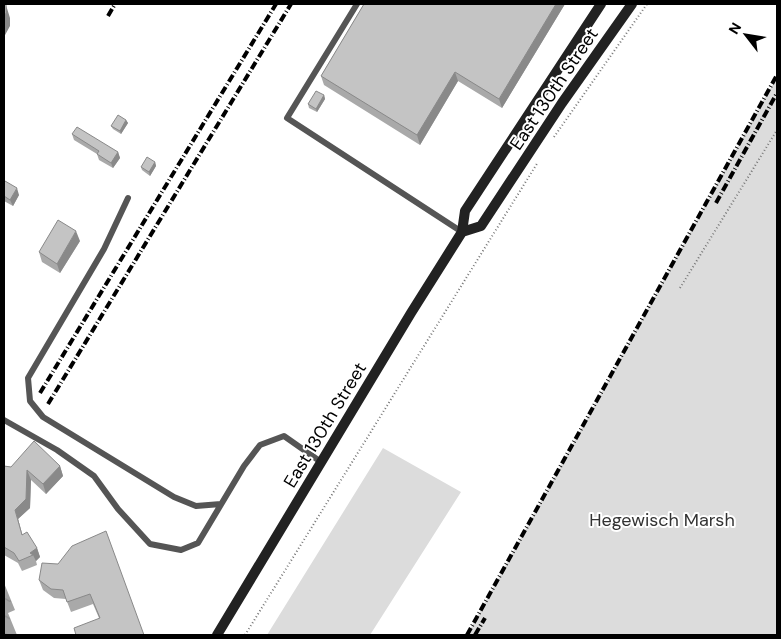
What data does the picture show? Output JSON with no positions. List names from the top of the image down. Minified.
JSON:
{"streets":{"main road":["East 130th Street"]},"parks":["Hegewisch Marsh"],"north":"top left"}
